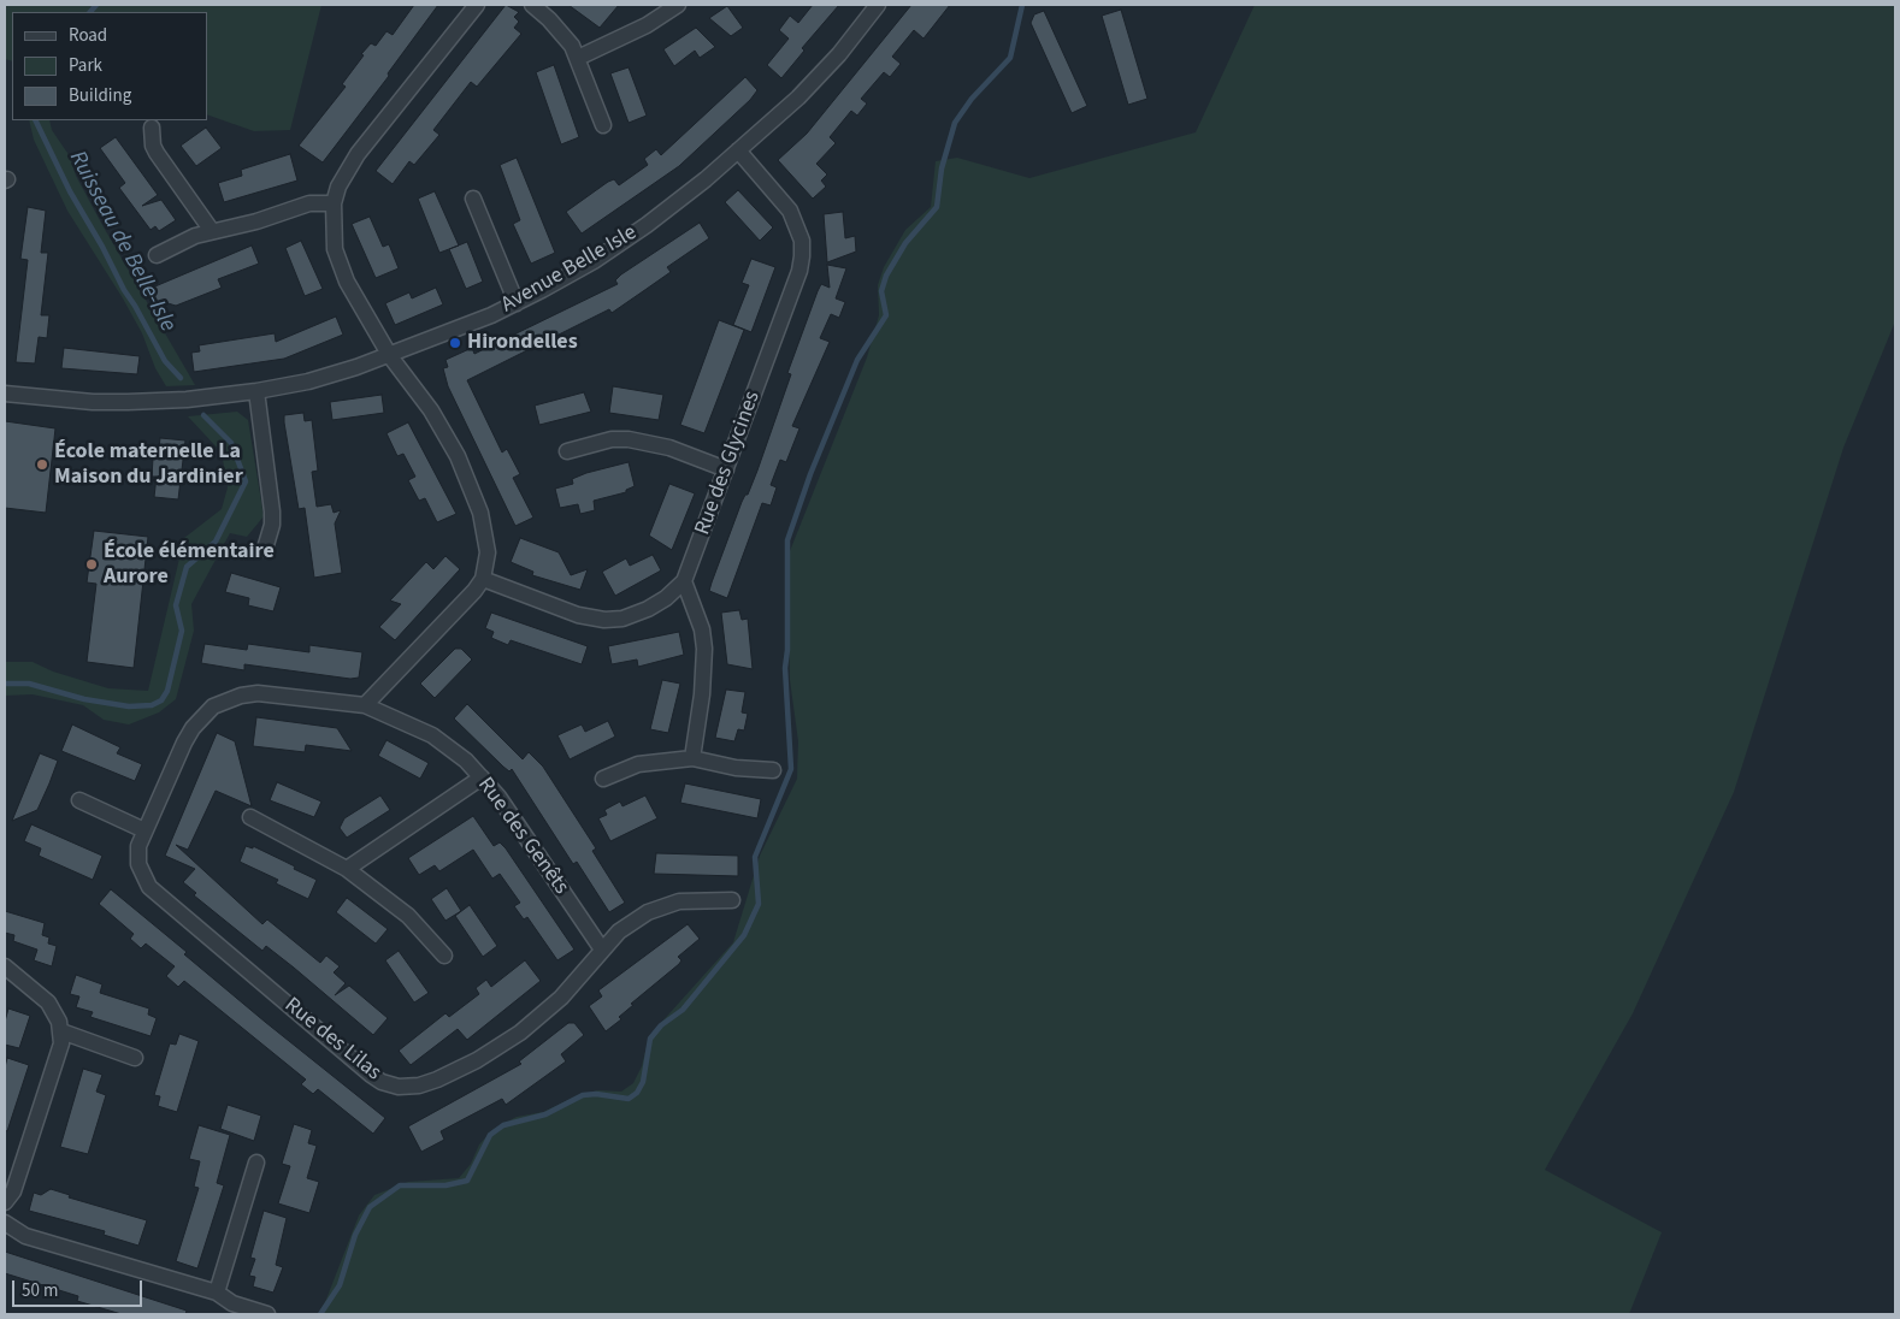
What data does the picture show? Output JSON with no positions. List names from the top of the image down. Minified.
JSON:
{"streets":{"street":["Avenue Belle Isle","Rue des Glycines","Rue des Genêts","Rue des Lilas"]},"crossings":[["Avenue Belle Isle","Rue des Glycines"],["Rue des Genêts","Rue des Lilas"]],"water":["Ruisseau de Belle-Isle"],"places":["Hirondelles","École maternelle La Maison du Jardinier","École élémentaire Aurore"],"legend":["Road","Park","Building"],"scale_bar":"50 m"}
